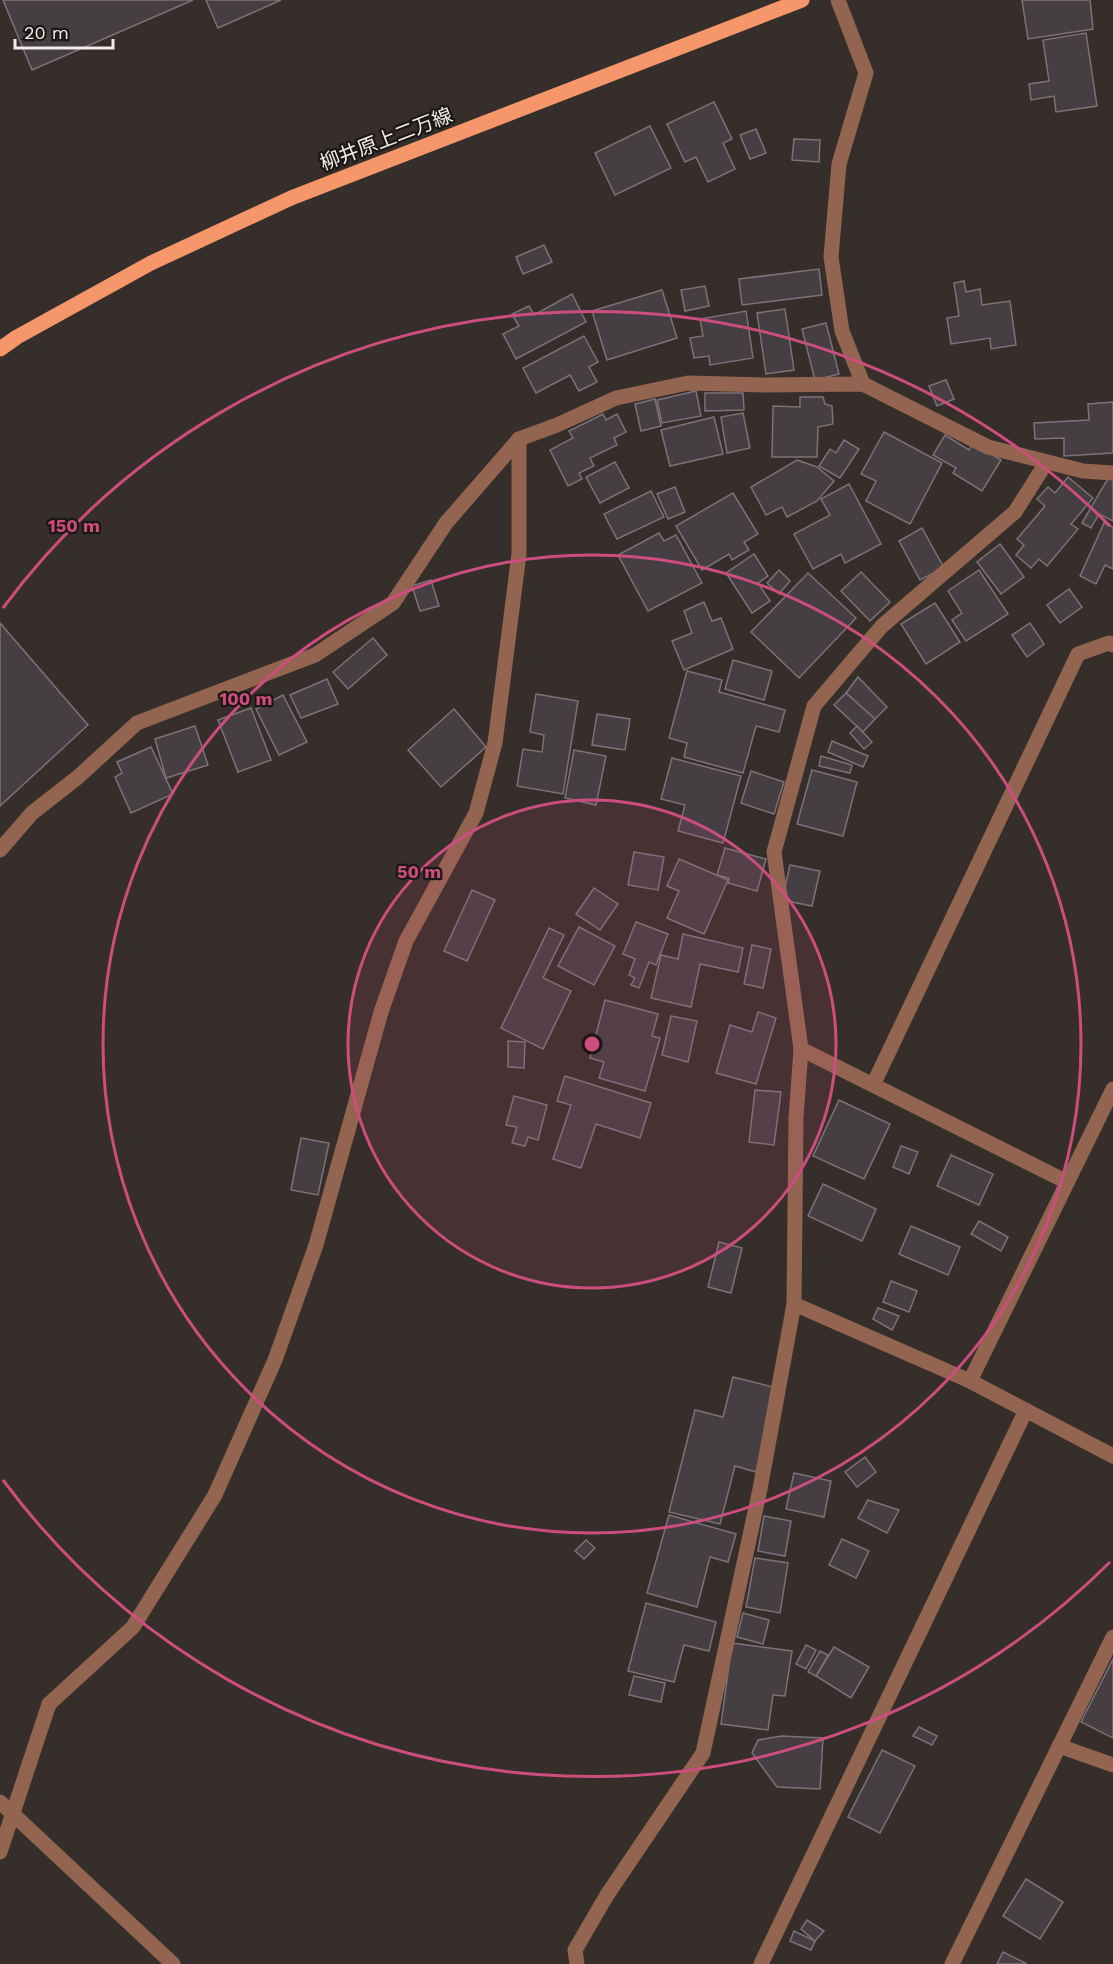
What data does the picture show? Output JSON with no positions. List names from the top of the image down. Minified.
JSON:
{"streets":{"main road":["柳井原上二万線"]},"scale_bar":"20 m","rings":["150 m","100 m","50 m"]}
